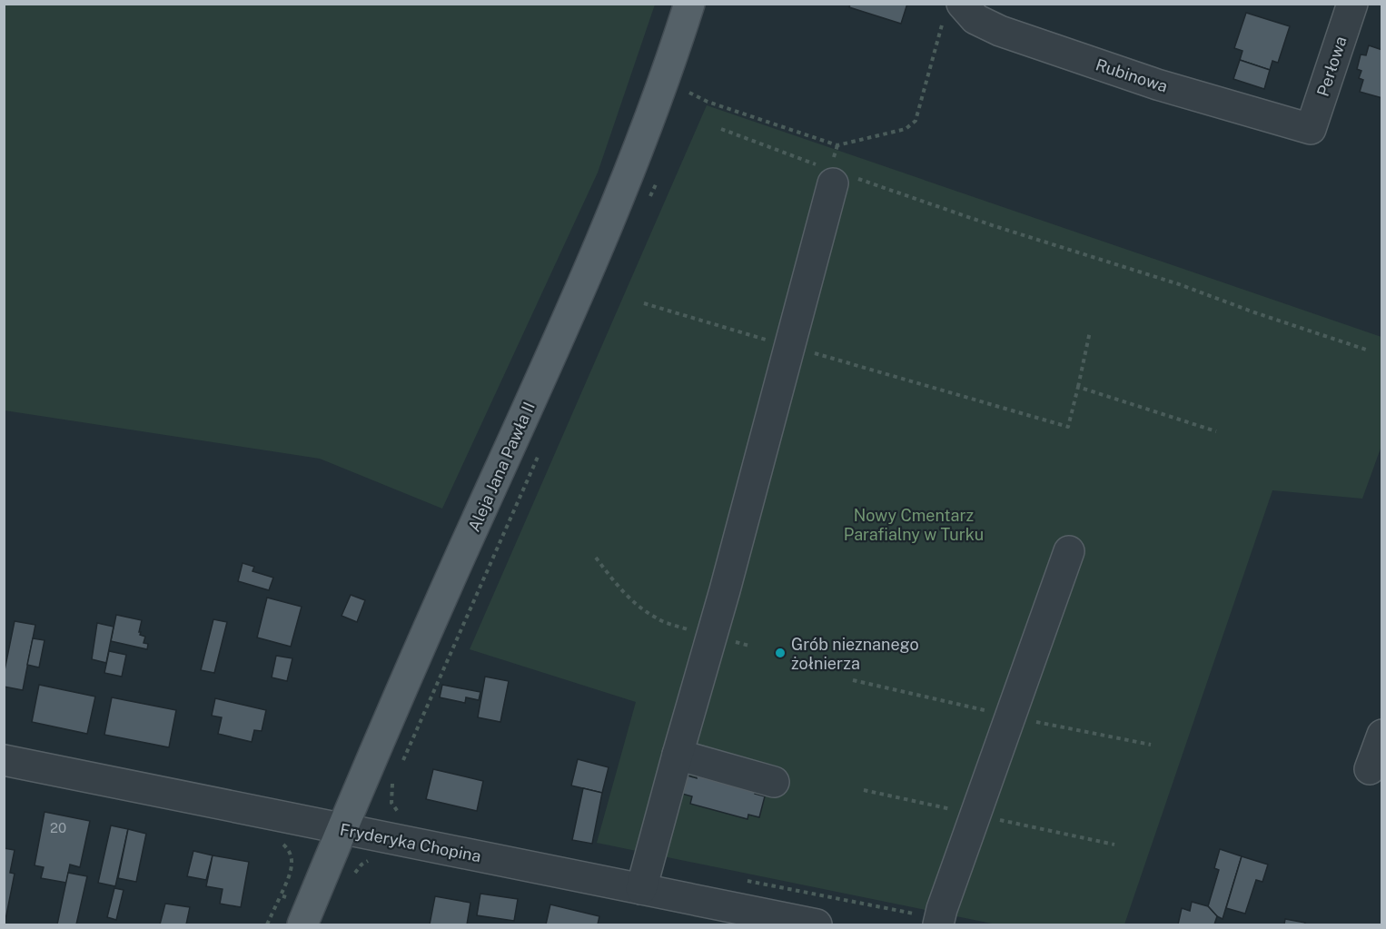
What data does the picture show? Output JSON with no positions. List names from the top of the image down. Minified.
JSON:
{"streets":{"main road":["Aleja Jana Pawła II"],"street":["Perłowa","Rubinowa","Fryderyka Chopina"]},"crossings":[["Perłowa","Rubinowa"],["Aleja Jana Pawła II","Fryderyka Chopina"]],"parks":["Nowy Cmentarz Parafialny w Turku"],"places":["Grób nieznanego żołnierza"],"house_numbers":["20"]}
